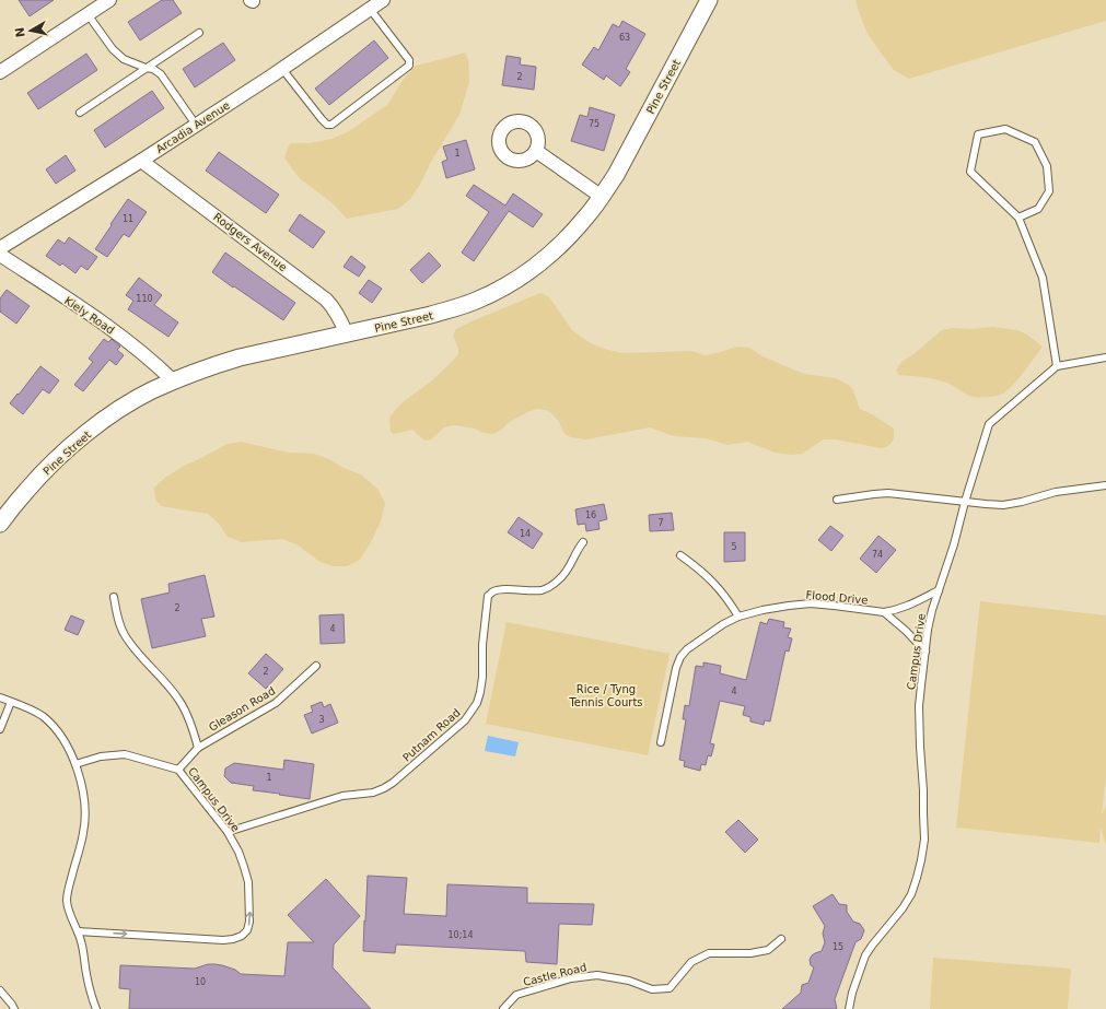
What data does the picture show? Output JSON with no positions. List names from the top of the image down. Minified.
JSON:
{"streets":{"street":["Pine Street","Arcadia Avenue","Rodgers Avenue","Kiely Road"],"lane":["Flood Drive","Campus Drive","Gleason Road","Putnam Road","Castle Road"]},"crossings":[["Pine Street","Rodgers Avenue"],["Pine Street","Kiely Road"],["Arcadia Avenue","Rodgers Avenue"],["Flood Drive","Campus Drive"],["Campus Drive","Gleason Road"],["Campus Drive","Putnam Road"]],"parks":["Rice / Tyng Tennis Courts"],"house_numbers":["63","2","75","1","11","110","16","7","14","5","74","2","4","2","4","3","1","10;14","15","10"],"north":"left"}
